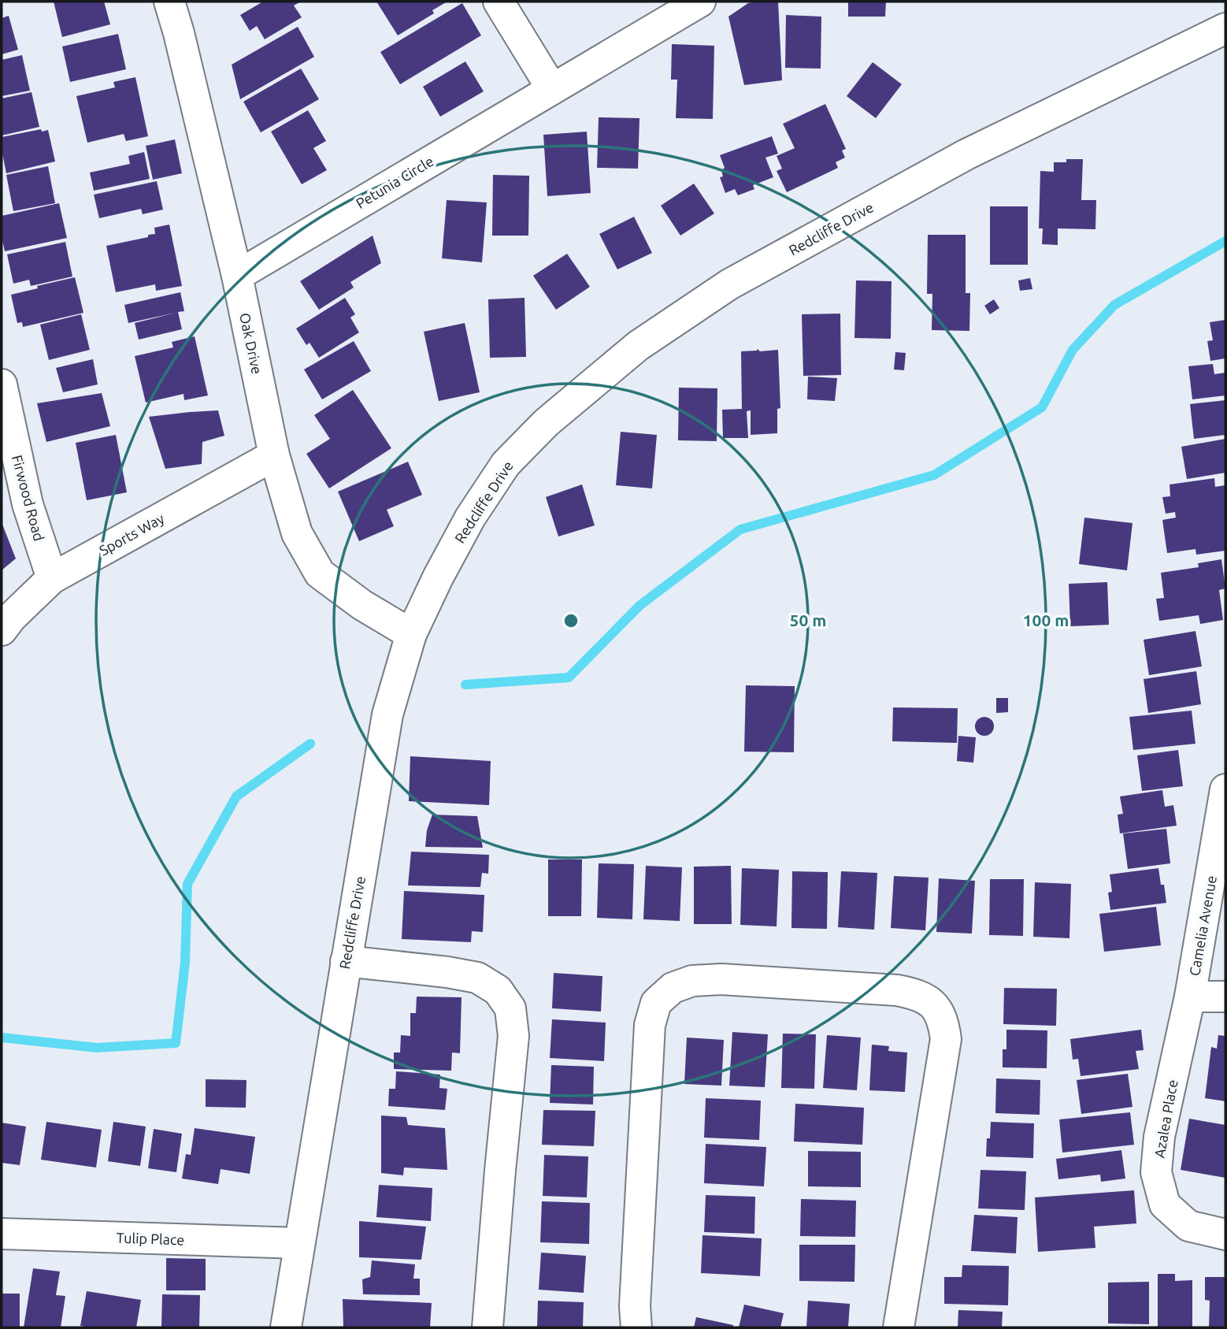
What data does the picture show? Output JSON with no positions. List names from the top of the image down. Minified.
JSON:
{"streets":{"street":["Petunia Circle","Redcliffe Drive","Oak Drive","Firwood Road","Sports Way","Camelia Avenue","Azalea Place","Tulip Place"]},"crossings":[["Petunia Circle","Oak Drive"],["Redcliffe Drive","Oak Drive"],["Redcliffe Drive","Tulip Place"],["Oak Drive","Sports Way"],["Firwood Road","Sports Way"],["Camelia Avenue","Azalea Place"]],"rings":["50 m","100 m"]}
